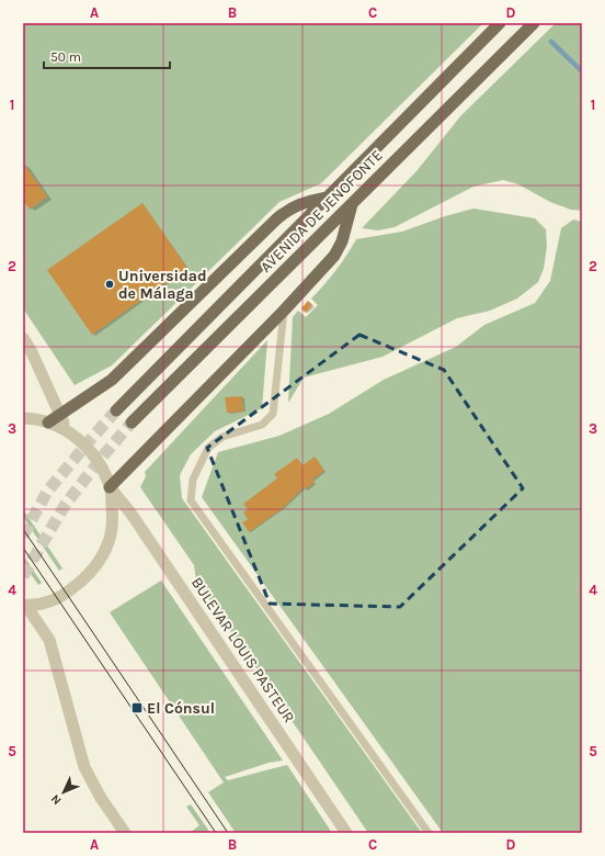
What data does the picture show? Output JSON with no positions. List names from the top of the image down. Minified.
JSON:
{"streets":{"main road":["AVENIDA DE JENOFONTE"],"street":["BULEVAR LOUIS PASTEUR"]},"places":{"other":["Universidad de Málaga"],"transit":["El Cónsul"]},"scale_bar":"50 m","north":"bottom left","grid":{"columns":["A","B","C","D"],"rows":["1","2","3","4","5"]}}
